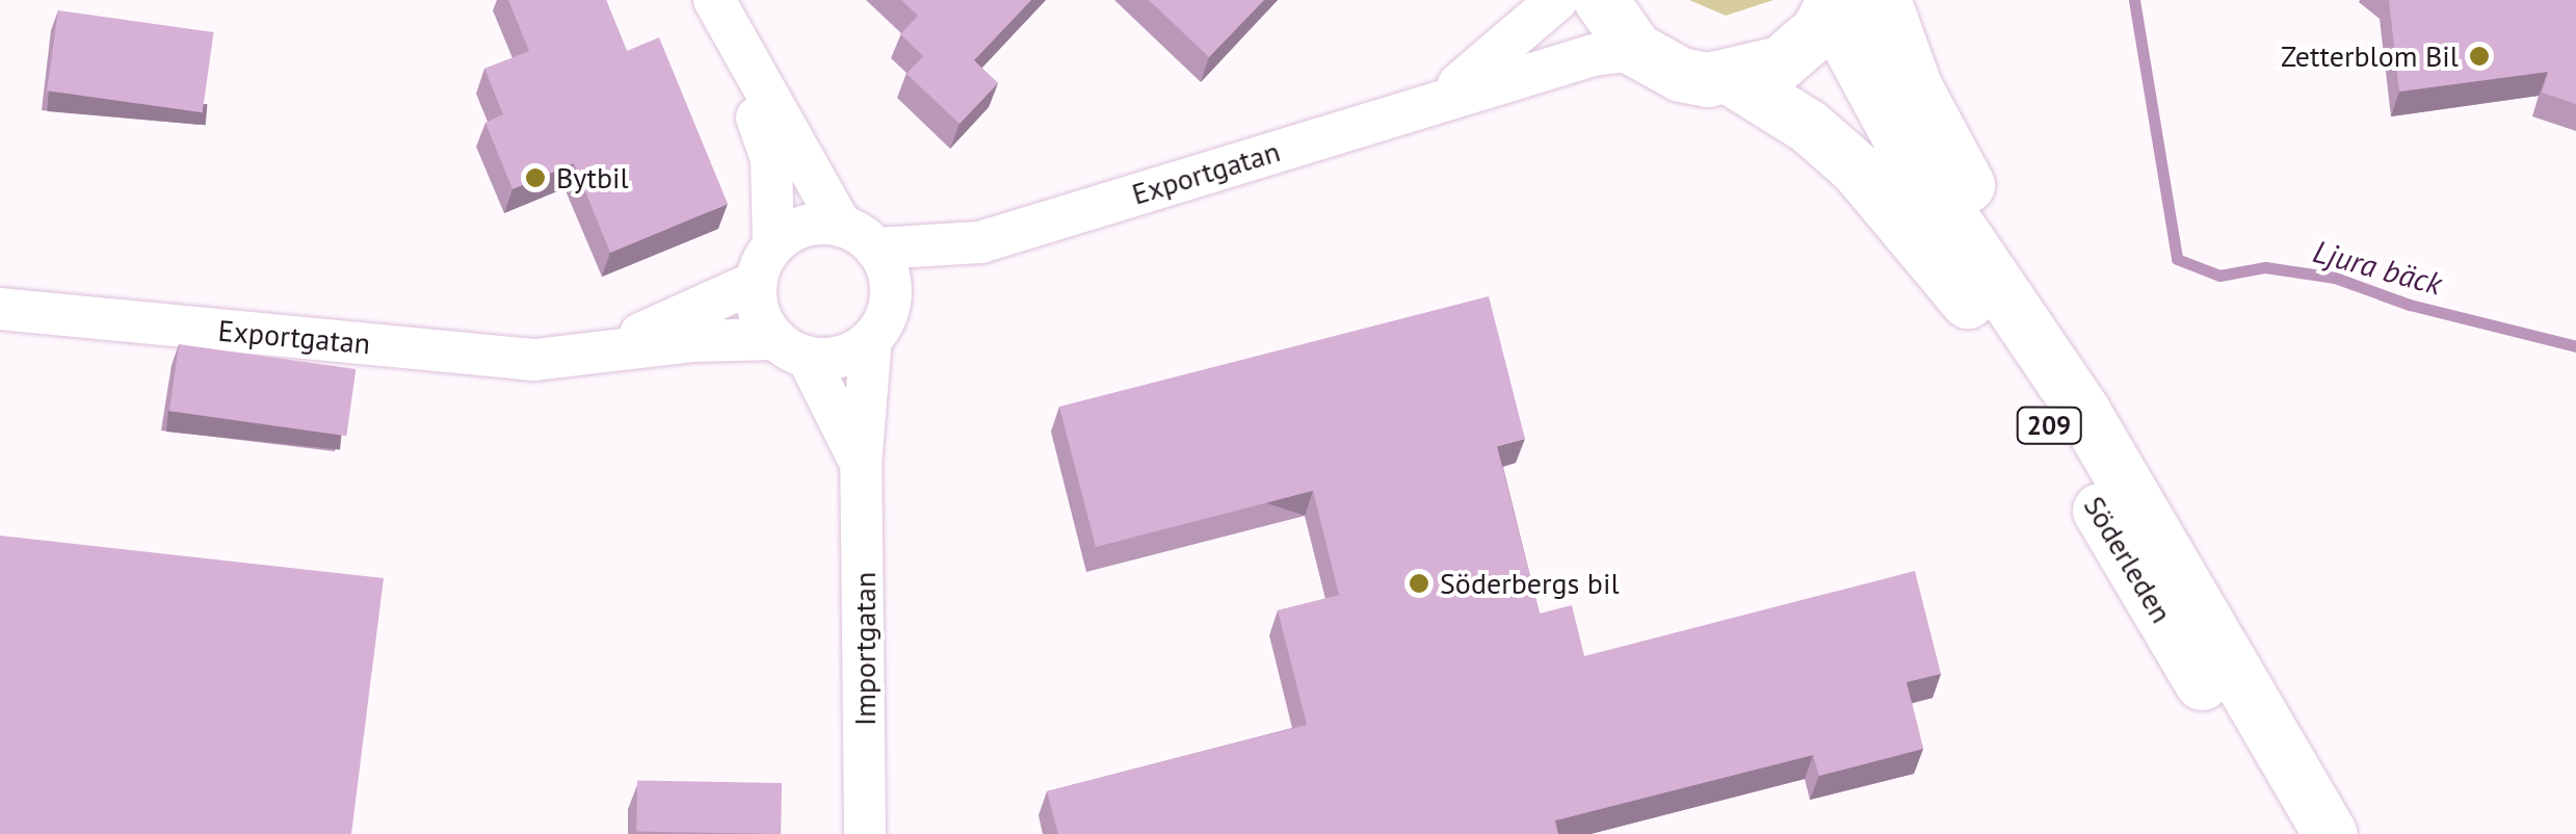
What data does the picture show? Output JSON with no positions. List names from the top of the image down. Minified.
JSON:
{"streets":{"main road":["209","Söderleden"],"street":["Exportgatan","Importgatan"]},"crossings":[["Exportgatan","Importgatan"]],"water":["Ljura bäck"],"places":["Zetterblom Bil","Bytbil","Söderbergs bil"]}
